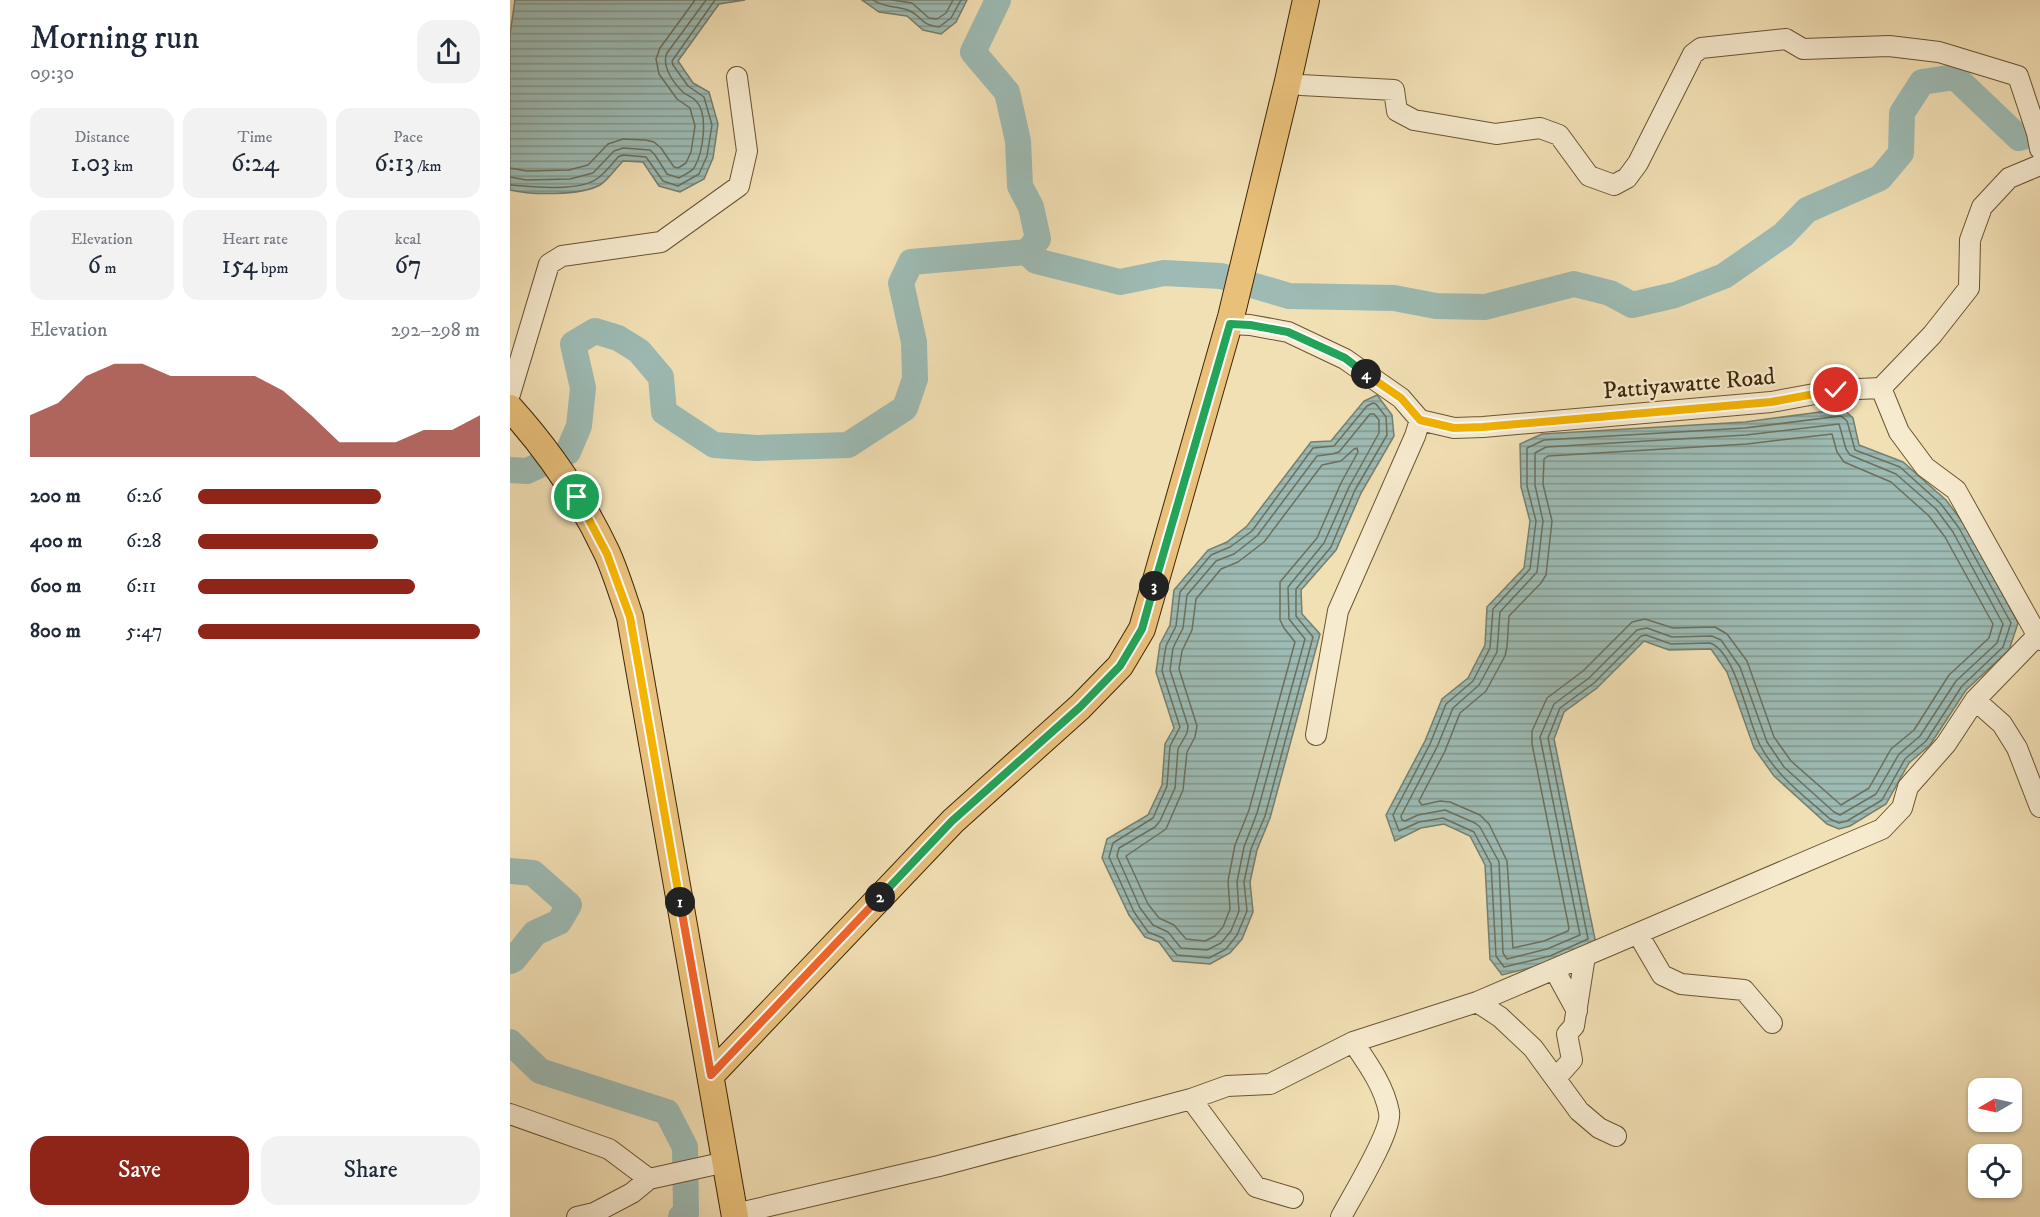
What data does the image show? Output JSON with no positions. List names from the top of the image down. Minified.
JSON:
{"streets":{"street":["Pattiyawatte Road"]},"north":"left","page":{"heading":["Morning run","09:30"],"stats":[["Distance","1.03 km"],["Time","6:24"],["Pace","6:13 /km"],["Elevation","6 m"],["Heart rate","154 bpm"],["kcal","67"]],"chart":["Elevation","292–298 m"],"pins":["4","3","2","1"],"list":[{"name":"200 m","note":"6:26"},{"name":"400 m","note":"6:28"},{"name":"600 m","note":"6:11"},{"name":"800 m","note":"5:47"}],"buttons":["Save","Share"]}}
